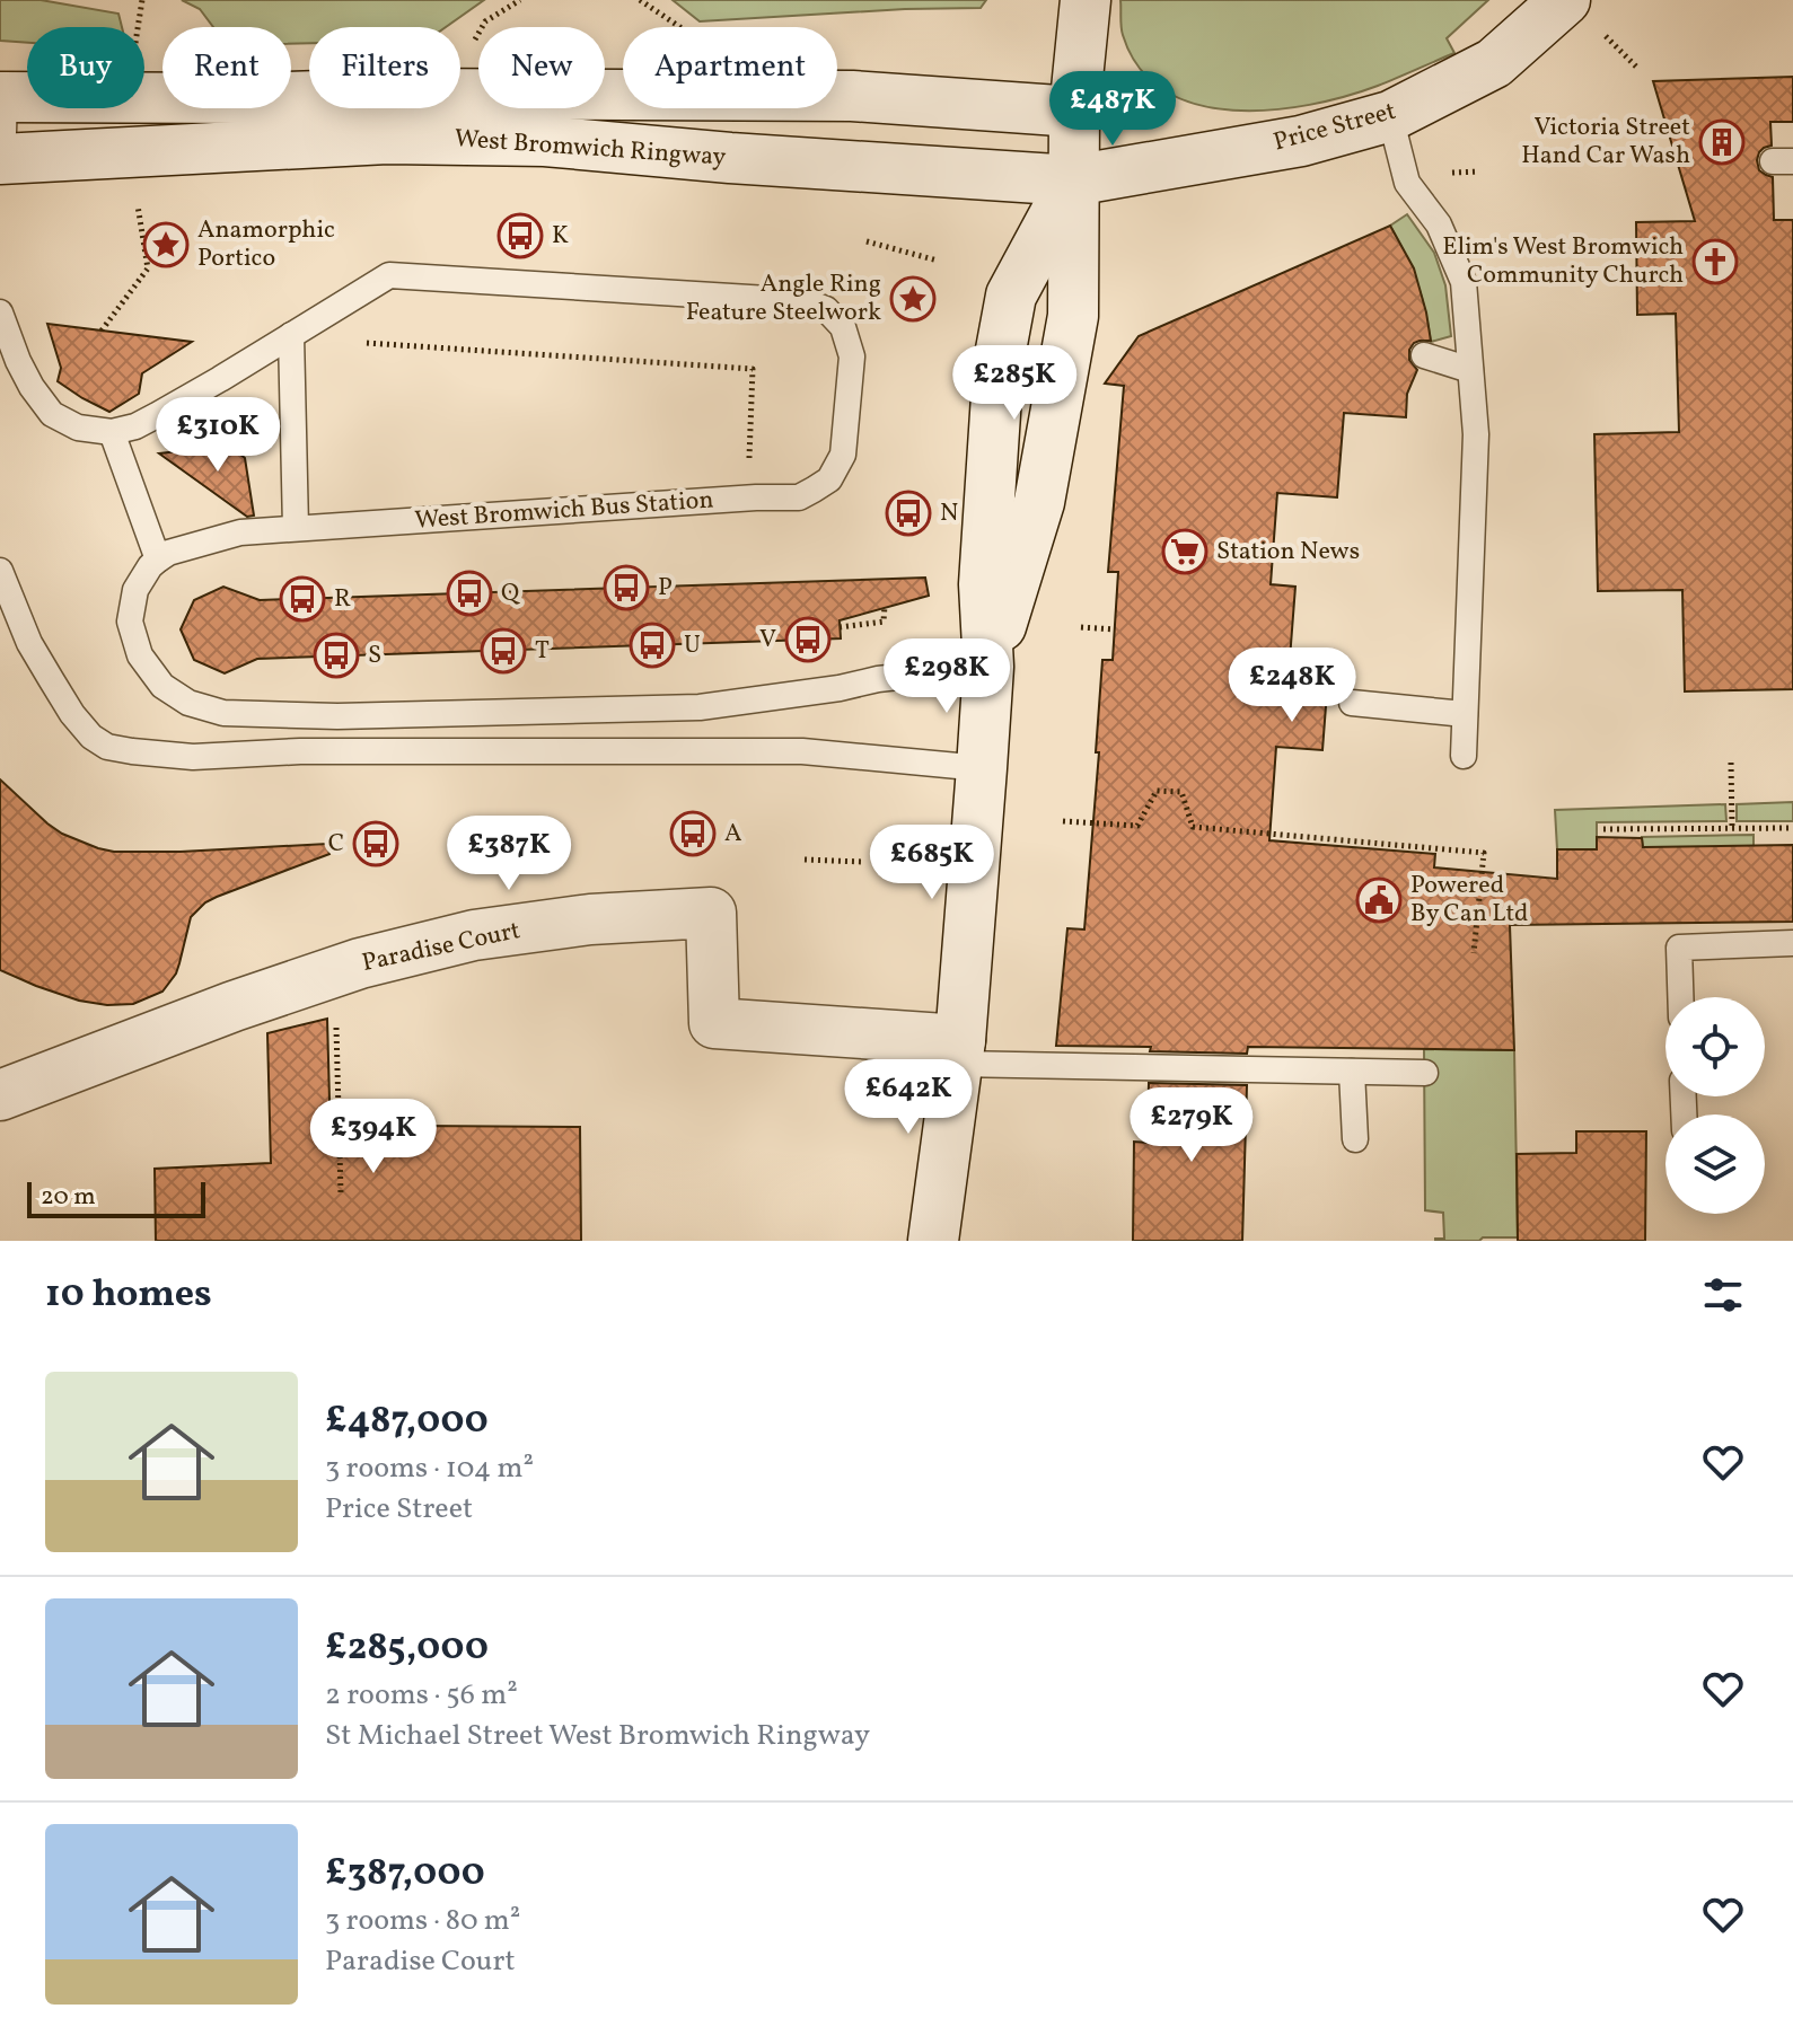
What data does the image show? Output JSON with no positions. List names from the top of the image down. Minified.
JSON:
{"streets":{"street":["Price Street","West Bromwich Ringway","Paradise Court"],"lane":["West Bromwich Bus Station"]},"crossings":[["Price Street","West Bromwich Ringway"]],"places":{"building":["Victoria Street Hand Car Wash"],"bus stop":["K","N","P","Q","R","V","U","T","S","A","C"],"place":["Anamorphic Portico","Angle Ring Feature Steelwork"],"church":["Elim's West Bromwich Community Church"],"supermarket":["Station News"],"public building":["Powered By Can Ltd"]},"scale_bar":"20 m","page":{"chip":["Buy","Rent","Filters","New","Apartment"],"price":["£487K","£285K","£310K","£298K","£248K","£387K","£685K","£642K","£279K","£394K"],"scale":"20 m","heading":"10 homes","list":[{"name":"£487,000","note":"3 rooms · 104 m² · Price Street"},{"name":"£285,000","note":"2 rooms · 56 m² · St Michael Street West Bromwich Ringway"},{"name":"£387,000","note":"3 rooms · 80 m² · Paradise Court"}]}}
